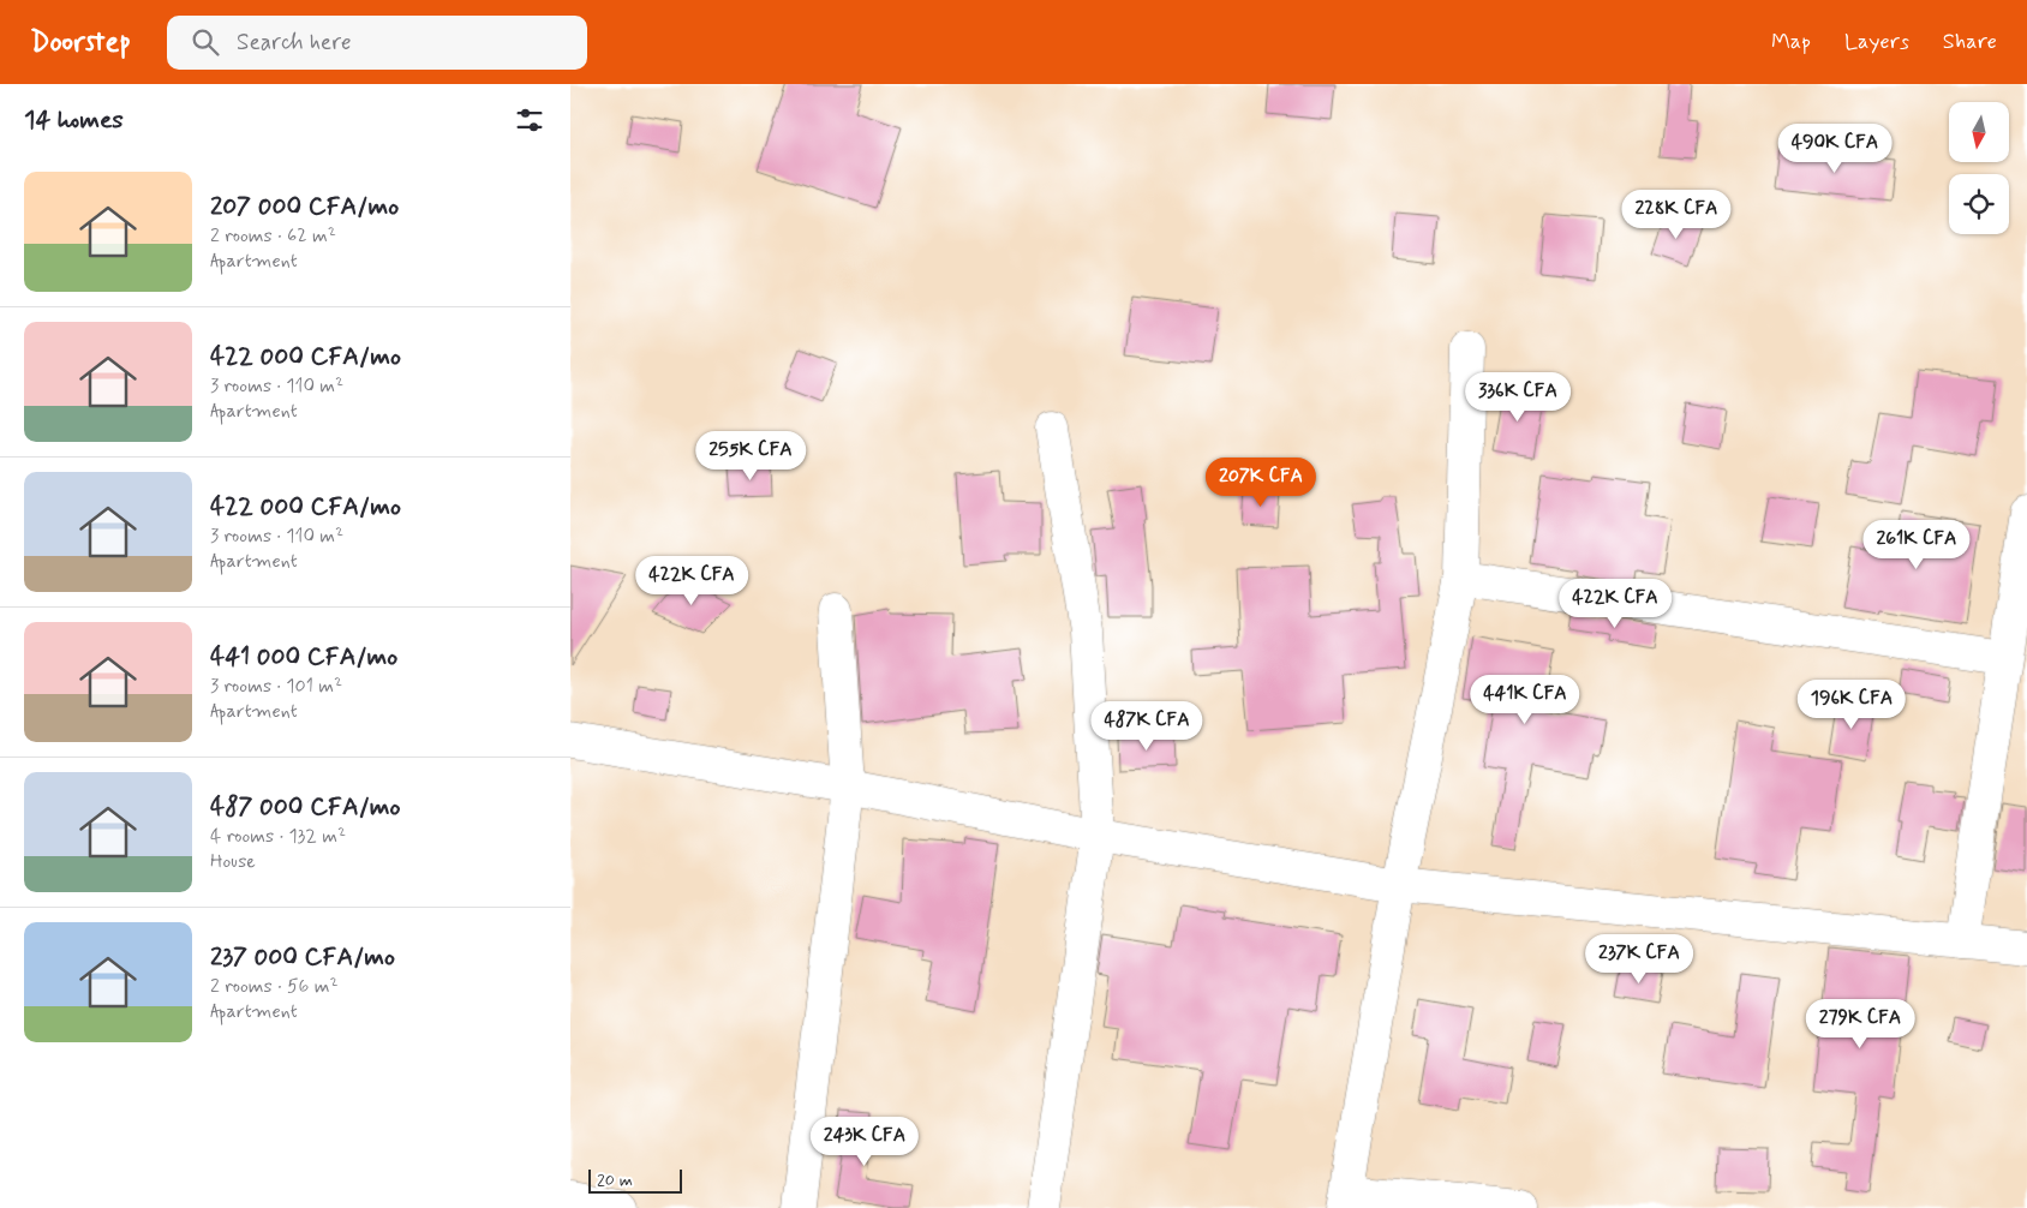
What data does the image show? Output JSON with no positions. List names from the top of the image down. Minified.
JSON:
{"scale_bar":"20 m","north":"bottom","page":{"header":"Doorstep","search":"Search here","nav":["Map","Layers","Share"],"heading":"14 homes","price":["490K CFA","228K CFA","336K CFA","255K CFA","207K CFA","261K CFA","422K CFA","422K CFA","441K CFA","196K CFA","487K CFA","237K CFA","279K CFA","243K CFA"],"list":[{"name":"207 000 CFA/mo","note":"2 rooms · 62 m² · Apartment"},{"name":"422 000 CFA/mo","note":"3 rooms · 110 m² · Apartment"},{"name":"422 000 CFA/mo","note":"3 rooms · 110 m² · Apartment"},{"name":"441 000 CFA/mo","note":"3 rooms · 101 m² · Apartment"},{"name":"487 000 CFA/mo","note":"4 rooms · 132 m² · House"},{"name":"237 000 CFA/mo","note":"2 rooms · 56 m² · Apartment"}],"scale":"20 m"}}
